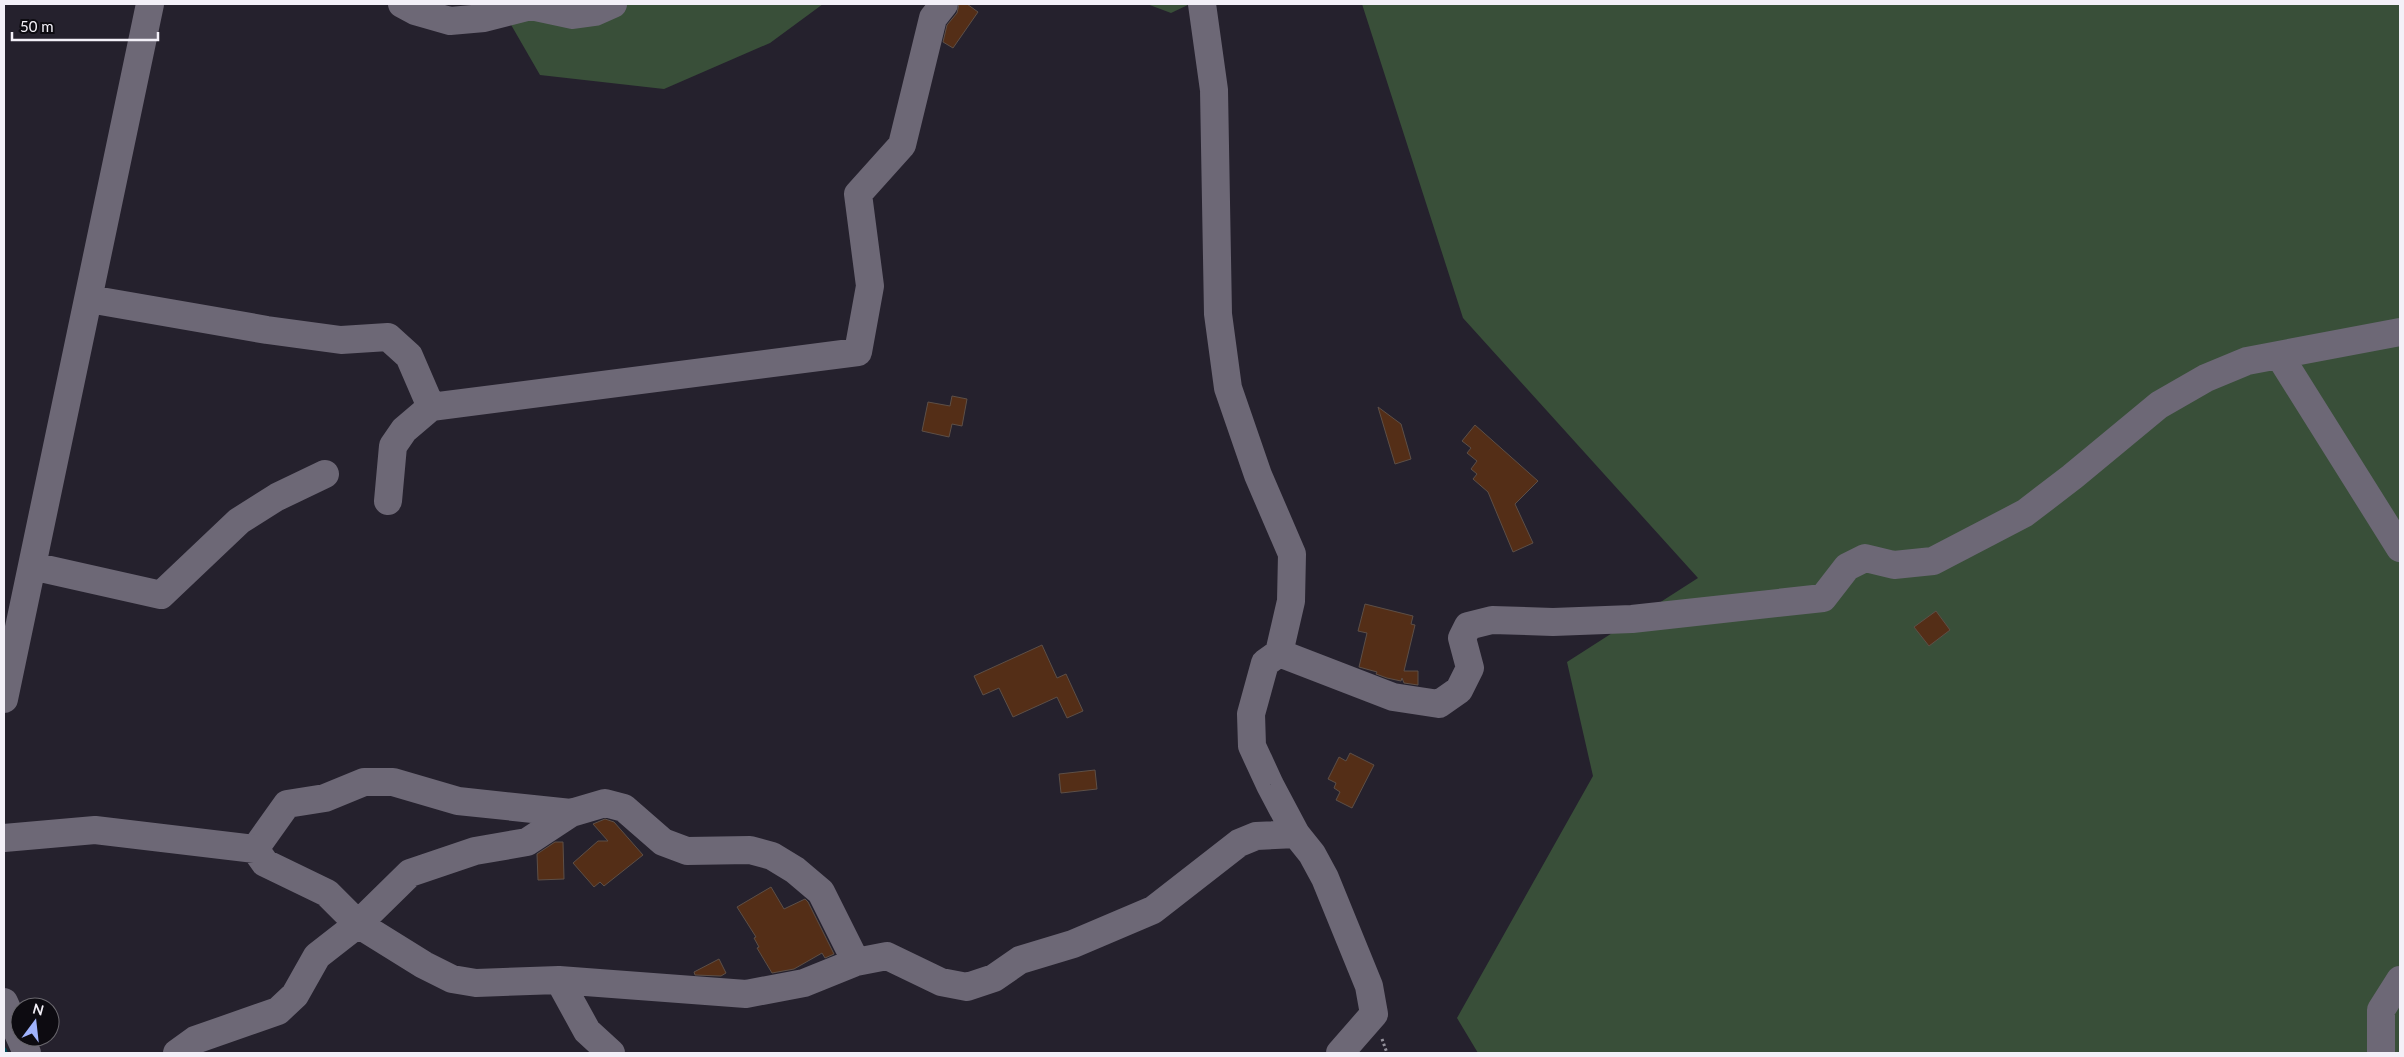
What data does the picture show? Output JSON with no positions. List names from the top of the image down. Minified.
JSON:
{"scale_bar":"50 m","north":"top"}
